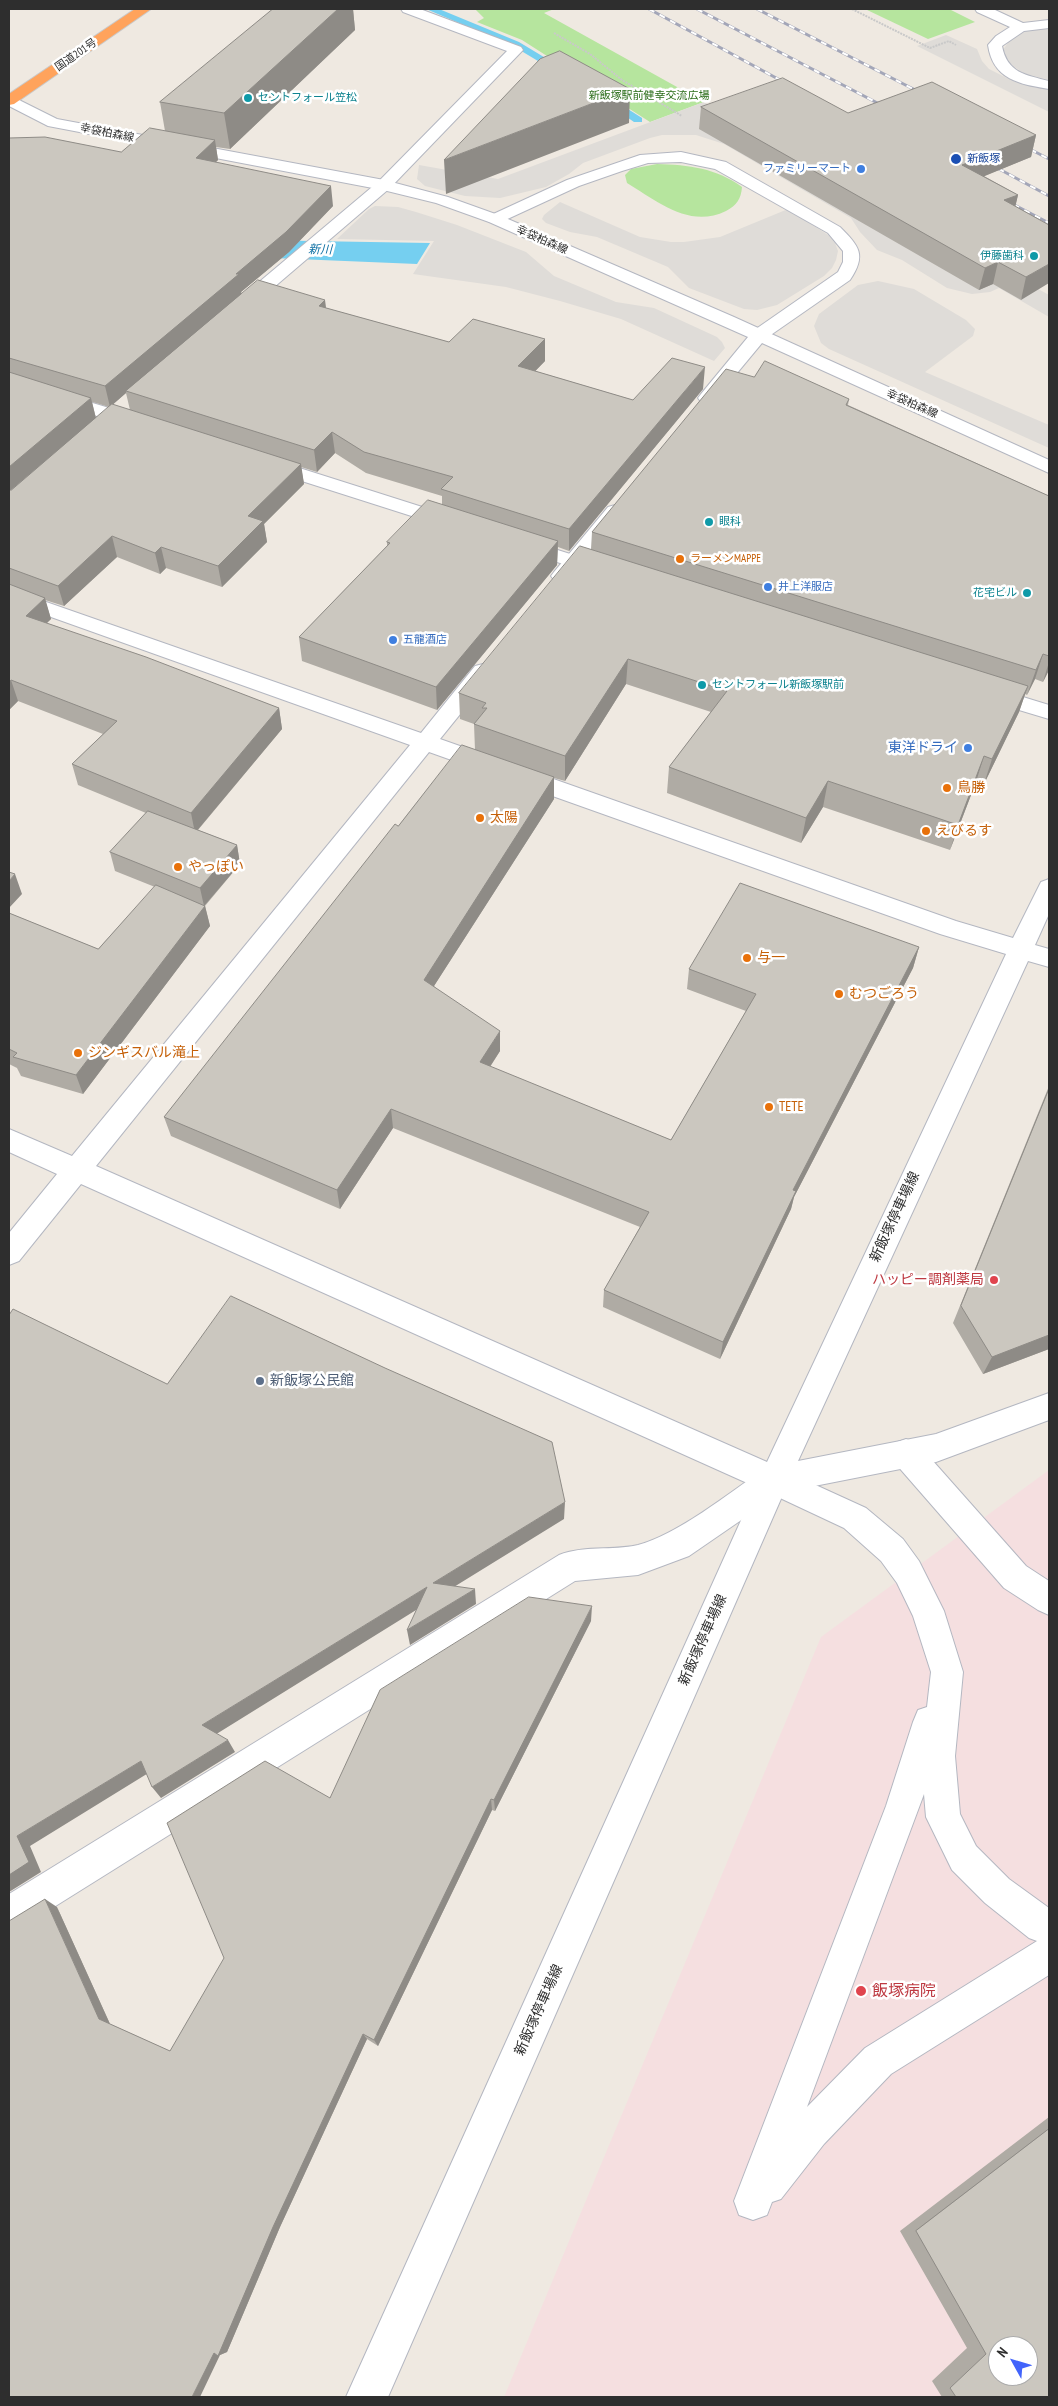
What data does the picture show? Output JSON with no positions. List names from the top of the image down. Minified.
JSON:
{"streets":{"highway":["国道201号"],"street":["幸袋柏森線","新飯塚停車場線"]},"crossings":[["国道201号","幸袋柏森線"]],"water":["新川"],"parks":["新飯塚駅前健幸交流広場"],"places":["セントフォール笠松","新飯塚","ファミリーマート","伊藤歯科","眼科","ラーメンMAPPE","井上洋服店","花宅ビル","五龍酒店","セントフォール新飯塚駅前","東洋ドライ","鳥勝","太陽","えびるす","やっぽい","与一","むつごろう","ジンギスバル滝上","TETE","ハッピー調剤薬局","新飯塚公民館","飯塚病院"],"north":"top left"}
